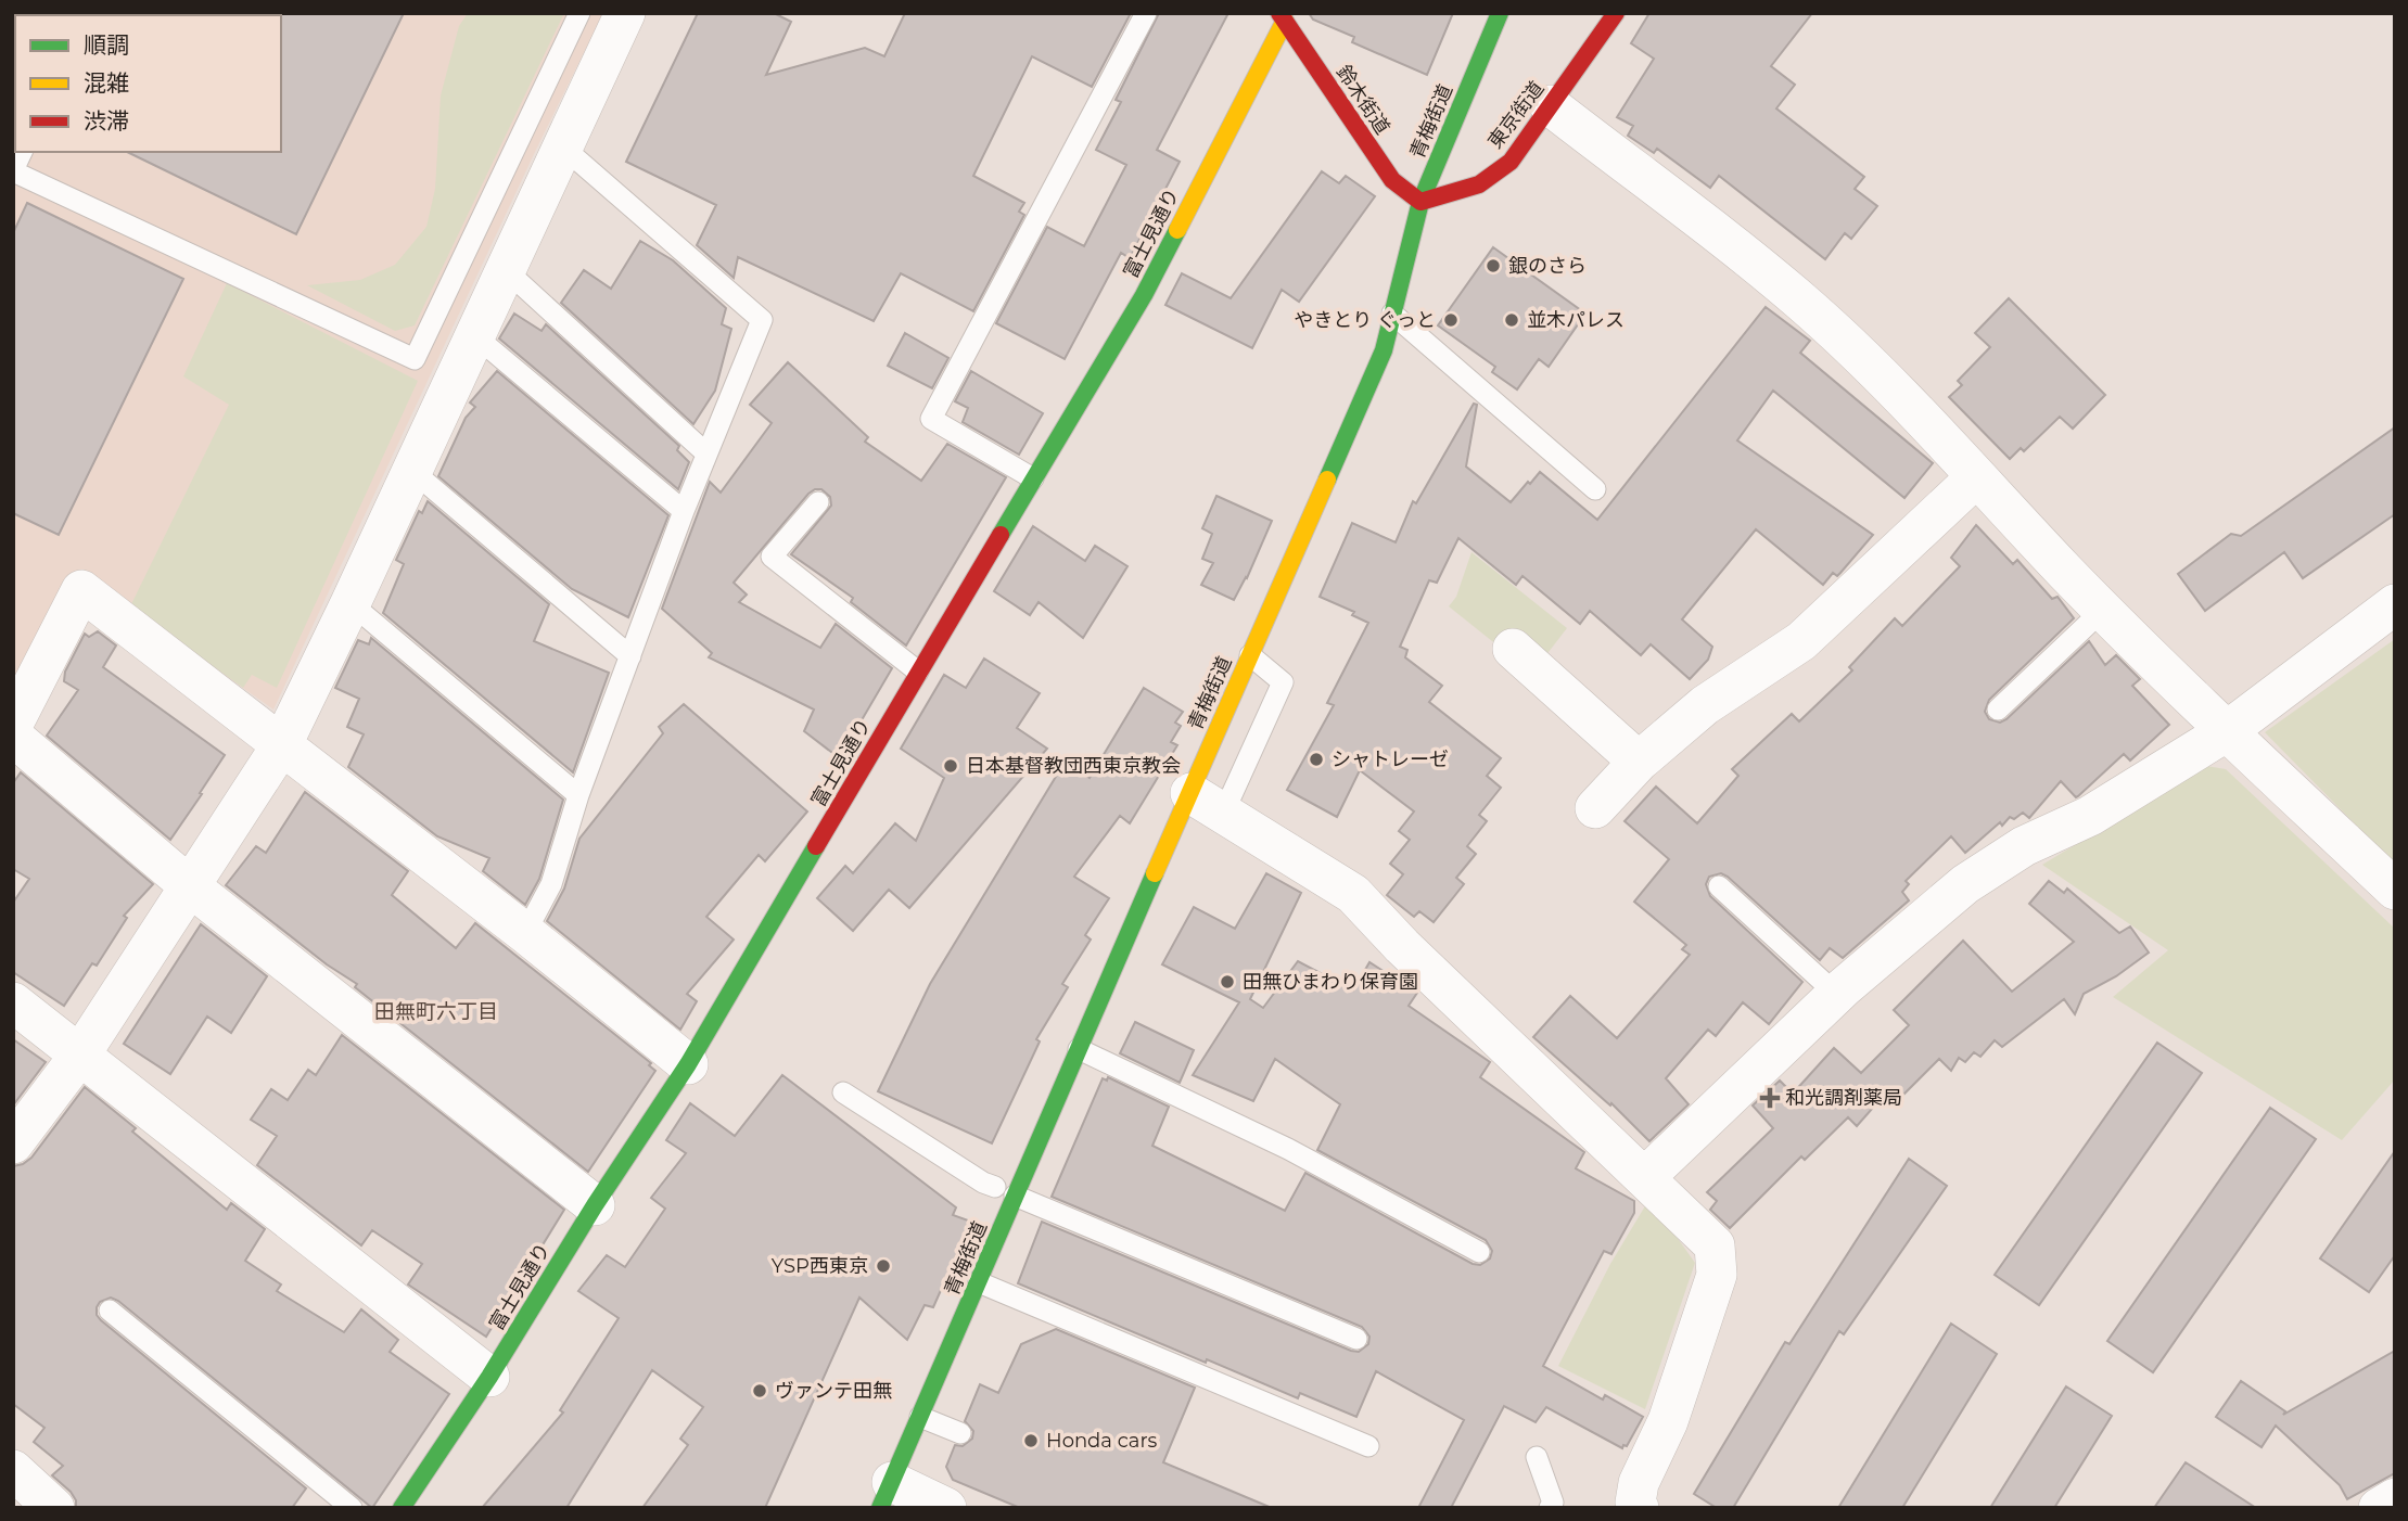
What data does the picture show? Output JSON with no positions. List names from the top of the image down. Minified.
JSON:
{"streets":{"street":["鈴木街道","東京街道","青梅街道","富士見通り"]},"crossings":[["鈴木街道","東京街道"],["鈴木街道","青梅街道"],["鈴木街道","富士見通り"],["東京街道","青梅街道"]],"districts":["田無町六丁目"],"places":{"other":["銀のさら","やきとり ぐっと","並木パレス","シャトレーゼ","日本基督教団西東京教会","田無ひまわり保育園","YSP西東京","ヴァンテ田無","Honda cars"],"health":["和光調剤薬局"]},"legend":["順調","混雑","渋滞"]}
